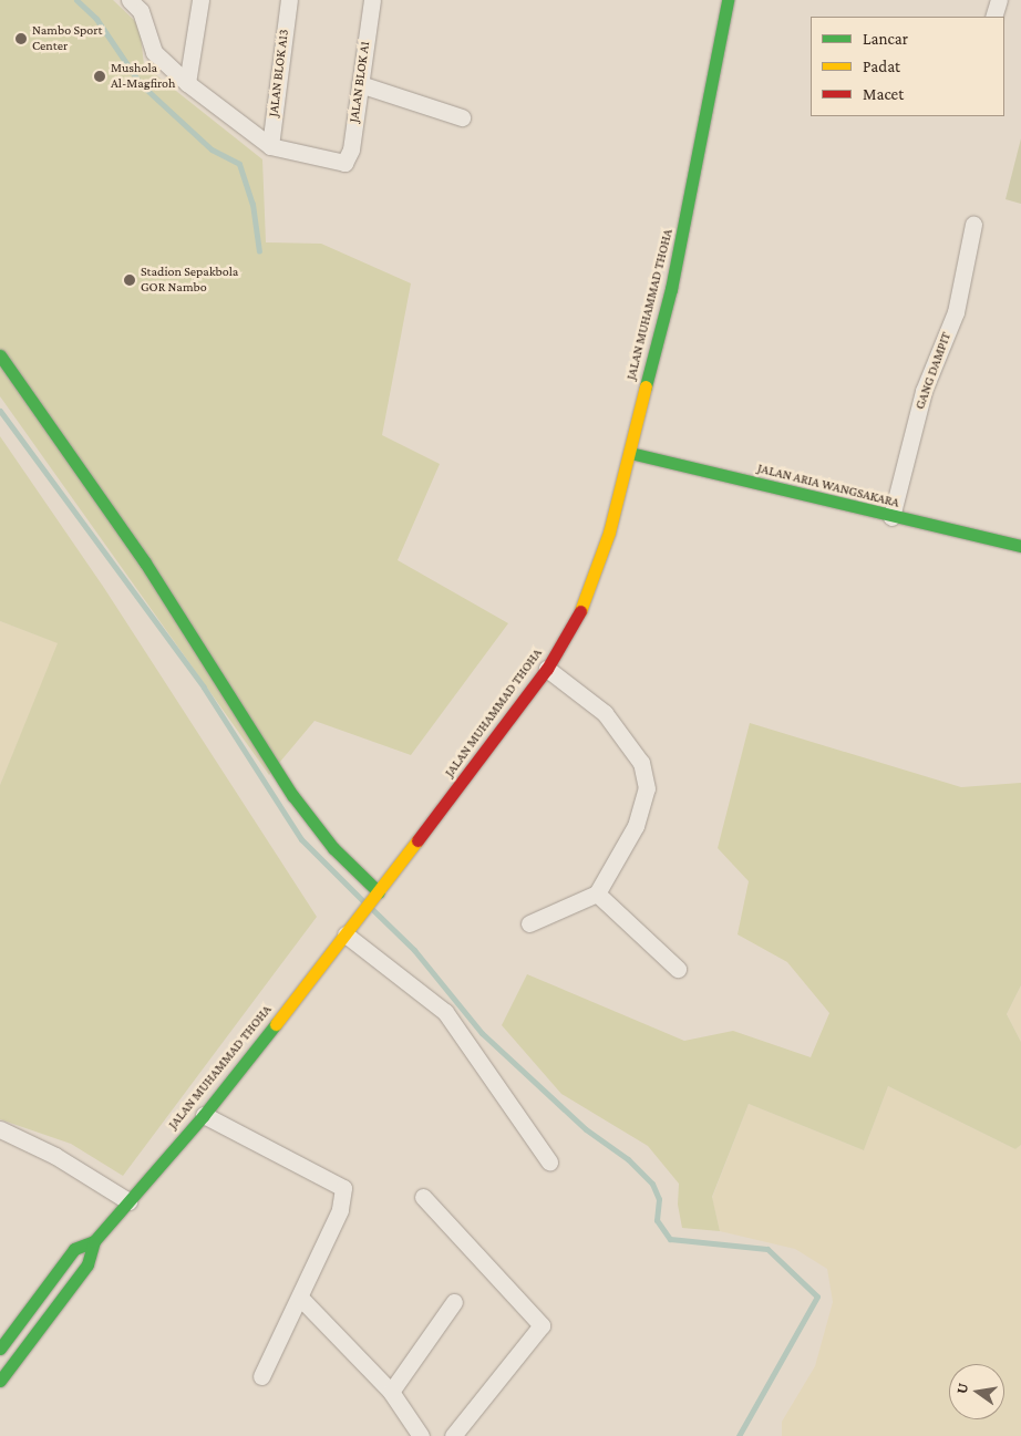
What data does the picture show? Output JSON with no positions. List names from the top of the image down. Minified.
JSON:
{"streets":{"main road":["JALAN MUHAMMAD THOHA","JALAN ARIA WANGSAKARA"],"street":["JALAN BLOK A13","JALAN BLOK A1","GANG DAMPIT"]},"crossings":[["JALAN BLOK A13","JALAN BLOK A1"],["JALAN MUHAMMAD THOHA","JALAN ARIA WANGSAKARA"],["GANG DAMPIT","JALAN ARIA WANGSAKARA"]],"places":["Nambo Sport Center","Mushola Al-Magfiroh","Stadion Sepakbola GOR Nambo"],"legend":["Lancar","Padat","Macet"],"north":"left"}
